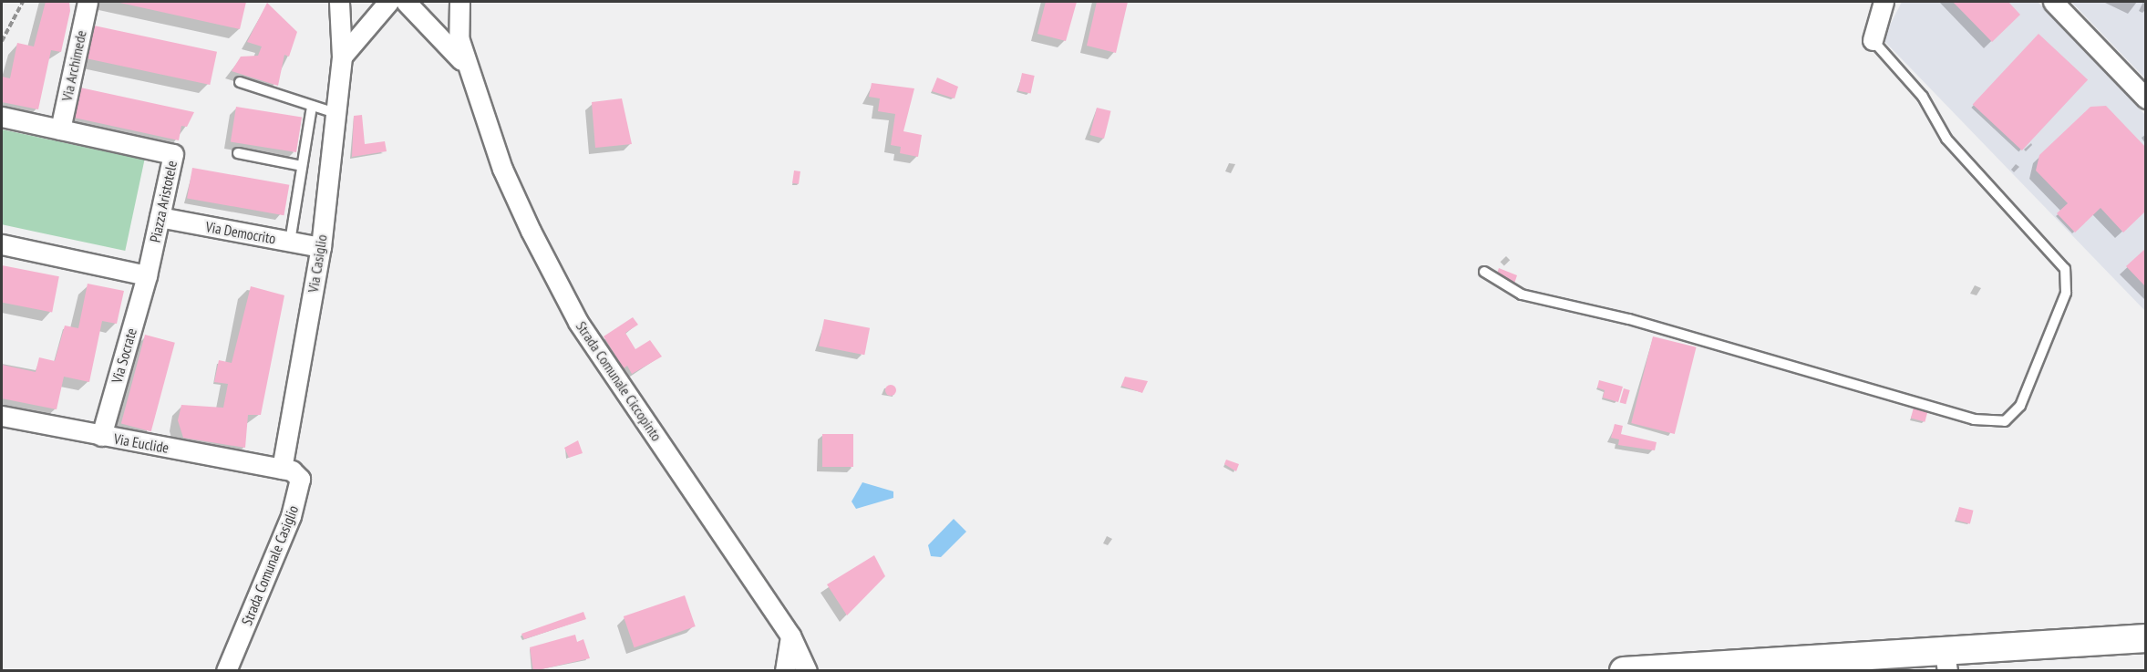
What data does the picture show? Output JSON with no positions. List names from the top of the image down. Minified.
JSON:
{"streets":{"street":["Via Archimede","Piazza Aristotele","Via Democrito","Via Casiglio","Via Socrate","Strada Comunale Ciccopinto","Via Euclide","Strada Comunale Casiglio"]},"crossings":[["Via Archimede","Piazza Aristotele"],["Piazza Aristotele","Via Democrito"],["Piazza Aristotele","Via Socrate"],["Via Democrito","Via Casiglio"],["Via Casiglio","Via Euclide"],["Via Casiglio","Strada Comunale Casiglio"],["Via Socrate","Via Euclide"],["Via Euclide","Strada Comunale Casiglio"]]}
